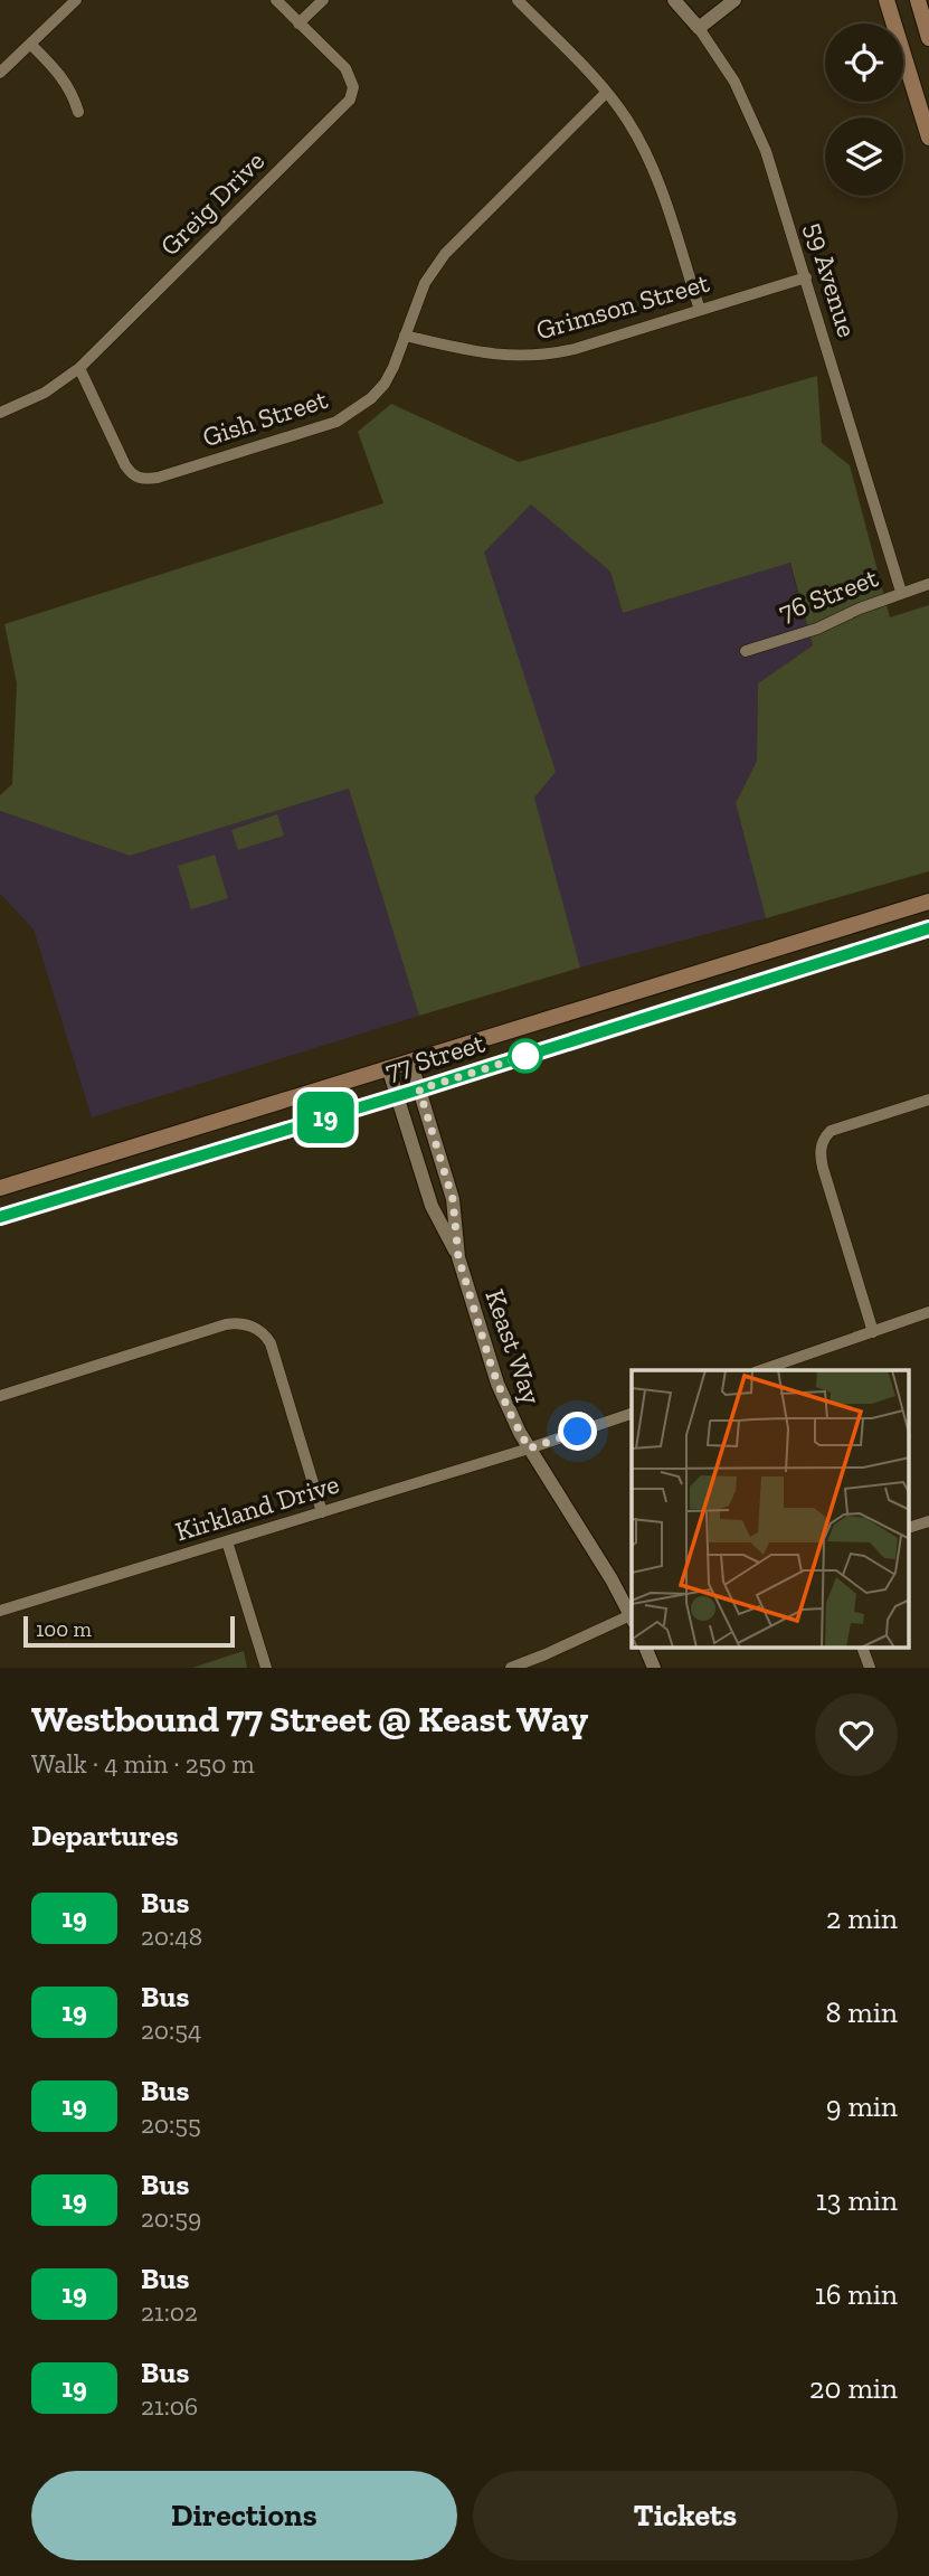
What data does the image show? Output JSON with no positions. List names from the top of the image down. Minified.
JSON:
{"streets":{"main road":["77 Street"],"street":["Greig Drive","59 Avenue","Grimson Street","Gish Street","76 Street","Keast Way","Kirkland Drive"]},"crossings":[["Greig Drive","Gish Street"],["59 Avenue","Grimson Street"],["59 Avenue","76 Street"],["Grimson Street","Gish Street"],["77 Street","Keast Way"],["Keast Way","Kirkland Drive"]],"lines":["bus line 19"],"scale_bar":"100 m","page":{"on_map":"19","scale":"100 m","heading":[["Westbound 77 Street @ Keast Way","Walk · 4 min · 250 m"],"Departures"],"list":[{"mark":"19","name":"Bus","note":"20:48","value":"2 min"},{"mark":"19","name":"Bus","note":"20:54","value":"8 min"},{"mark":"19","name":"Bus","note":"20:55","value":"9 min"},{"mark":"19","name":"Bus","note":"20:59","value":"13 min"},{"mark":"19","name":"Bus","note":"21:02","value":"16 min"},{"mark":"19","name":"Bus","note":"21:06","value":"20 min"}],"buttons":["Directions","Tickets"]}}
